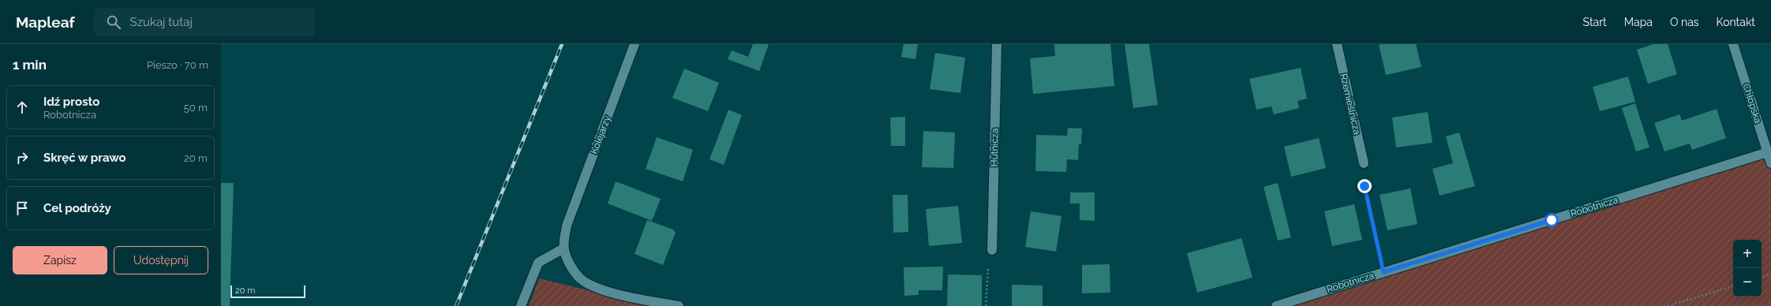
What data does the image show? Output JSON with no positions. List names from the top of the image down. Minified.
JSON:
{"streets":{"street":["Chłopska","Rzemieślnicza","Kolejarzy","Hutnicza","Robotnicza"]},"crossings":[["Chłopska","Robotnicza"]],"scale_bar":"20 m","page":{"header":"Mapleaf","search":"Szukaj tutaj","nav":["Start","Mapa","O nas","Kontakt"],"heading":["1 min","Pieszo · 70 m"],"list":[["Idź prosto","Robotnicza","50 m"],["Skręć w prawo","20 m"],"Cel podróży"],"buttons":["Zapisz","Udostępnij"],"map_buttons":["+","−"],"scale":"20 m"}}
